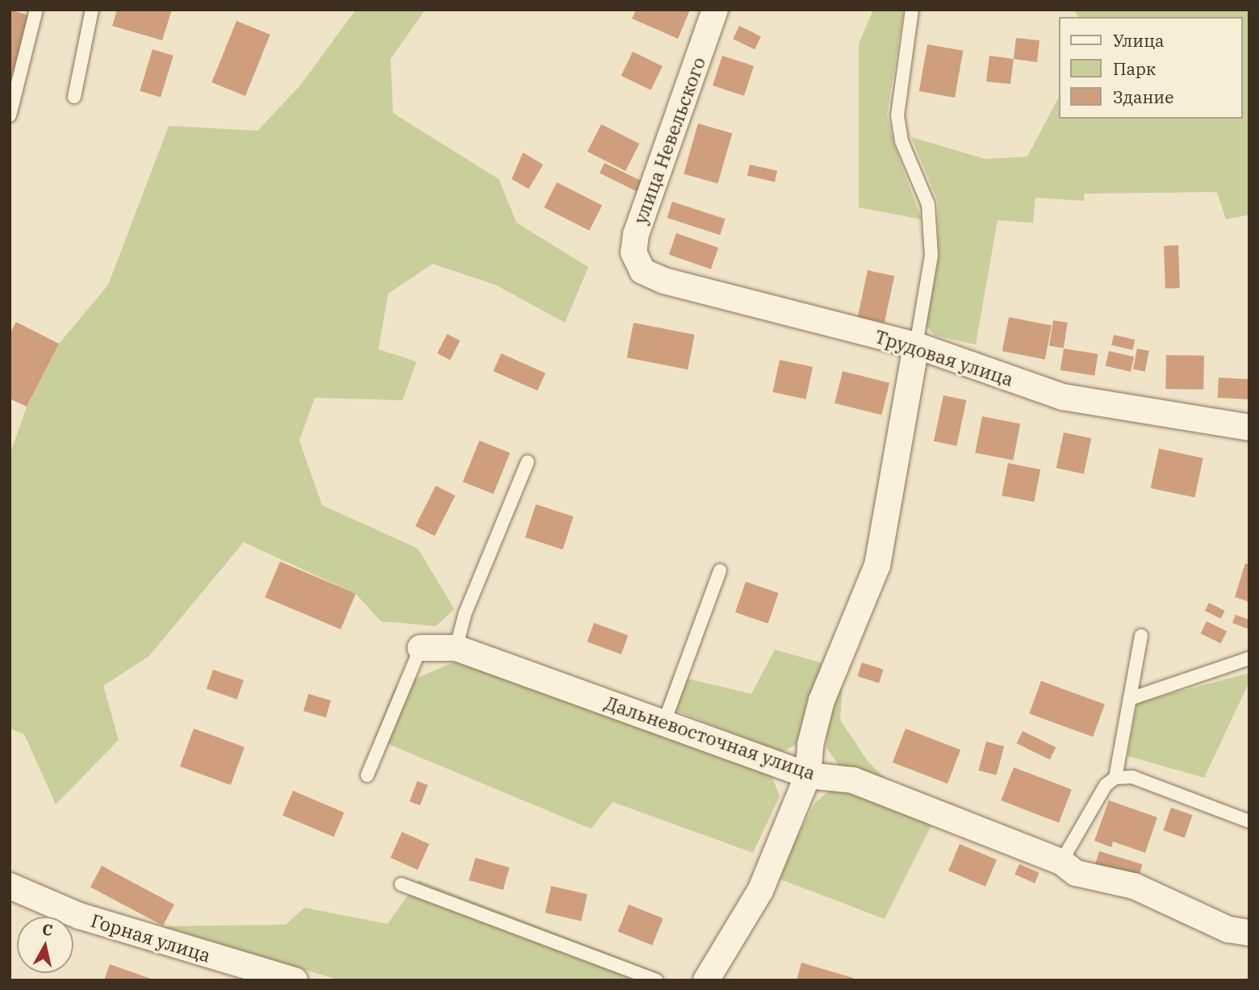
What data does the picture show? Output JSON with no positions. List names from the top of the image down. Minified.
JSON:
{"streets":{"street":["улица Невельского","Трудовая улица","Дальневосточная улица","Горная улица"]},"crossings":[["улица Невельского","Трудовая улица"]],"legend":["Улица","Парк","Здание"],"north":"top"}
